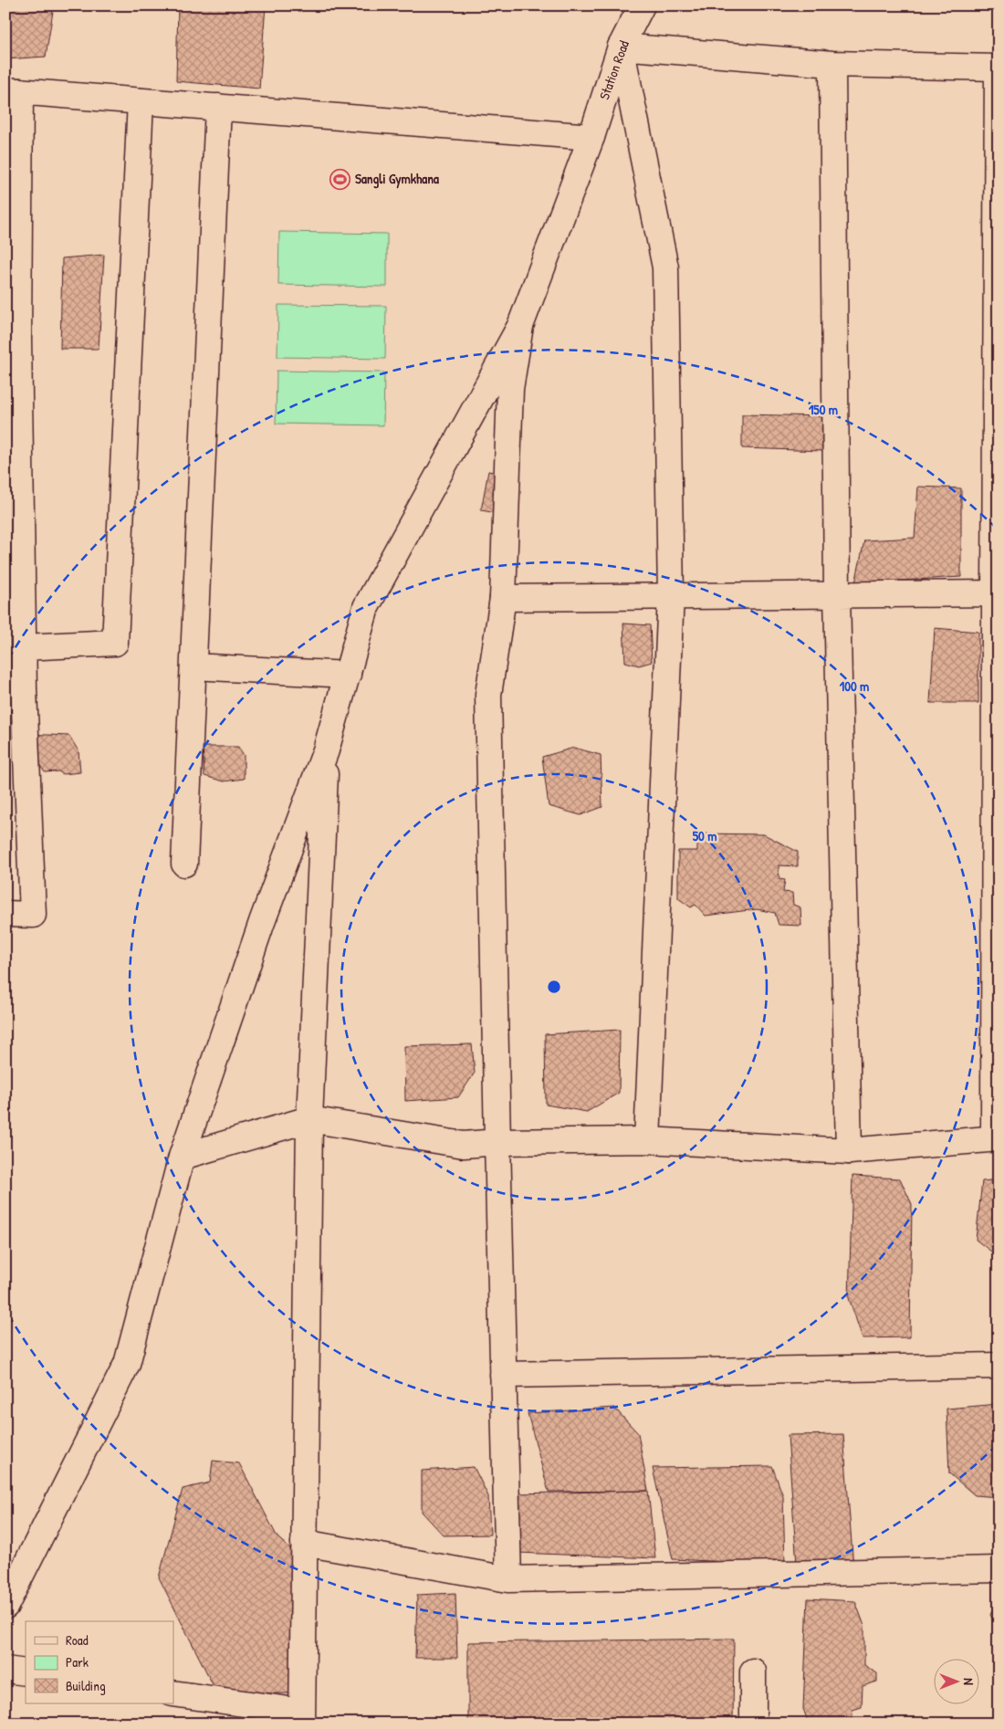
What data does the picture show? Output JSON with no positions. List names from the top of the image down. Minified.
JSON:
{"streets":{"main road":["Station Road"]},"places":{"sports":["Sangli Gymkhana"]},"legend":["Road","Park","Building"],"north":"right","rings":["150 m","100 m","50 m"]}
